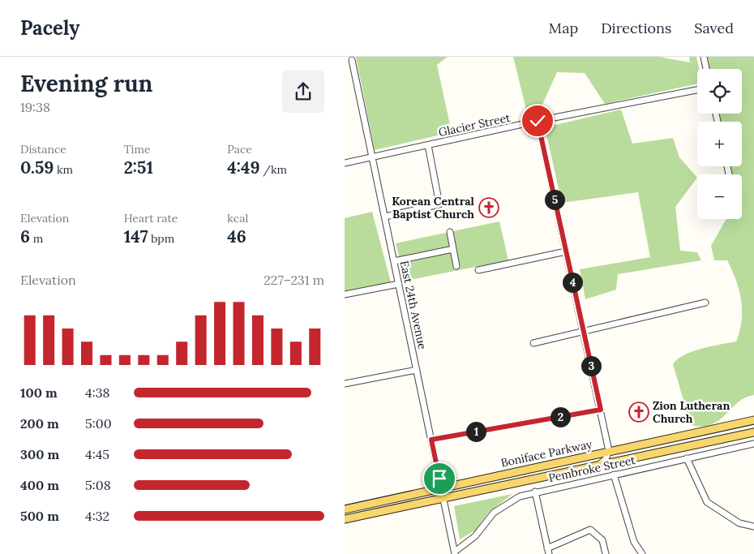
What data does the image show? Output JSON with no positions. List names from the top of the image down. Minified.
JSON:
{"streets":{"main road":["Boniface Parkway"],"street":["Glacier Street","East 24th Avenue","Pembroke Street"]},"crossings":[["Glacier Street","East 24th Avenue"],["East 24th Avenue","Boniface Parkway"],["East 24th Avenue","Pembroke Street"]],"places":{"church":["Korean Central Baptist Church","Zion Lutheran Church"]},"page":{"header":"Pacely","nav":["Map","Directions","Saved"],"heading":["Evening run","19:38"],"map_buttons":["+","−"],"stats":[["Distance","0.59 km"],["Time","2:51"],["Pace","4:49 /km"],["Elevation","6 m"],["Heart rate","147 bpm"],["kcal","46"]],"pins":["5","4","3","2","1"],"chart":["Elevation","227–231 m"],"list":[{"name":"100 m","note":"4:38"},{"name":"200 m","note":"5:00"},{"name":"300 m","note":"4:45"},{"name":"400 m","note":"5:08"},{"name":"500 m","note":"4:32"}]}}
